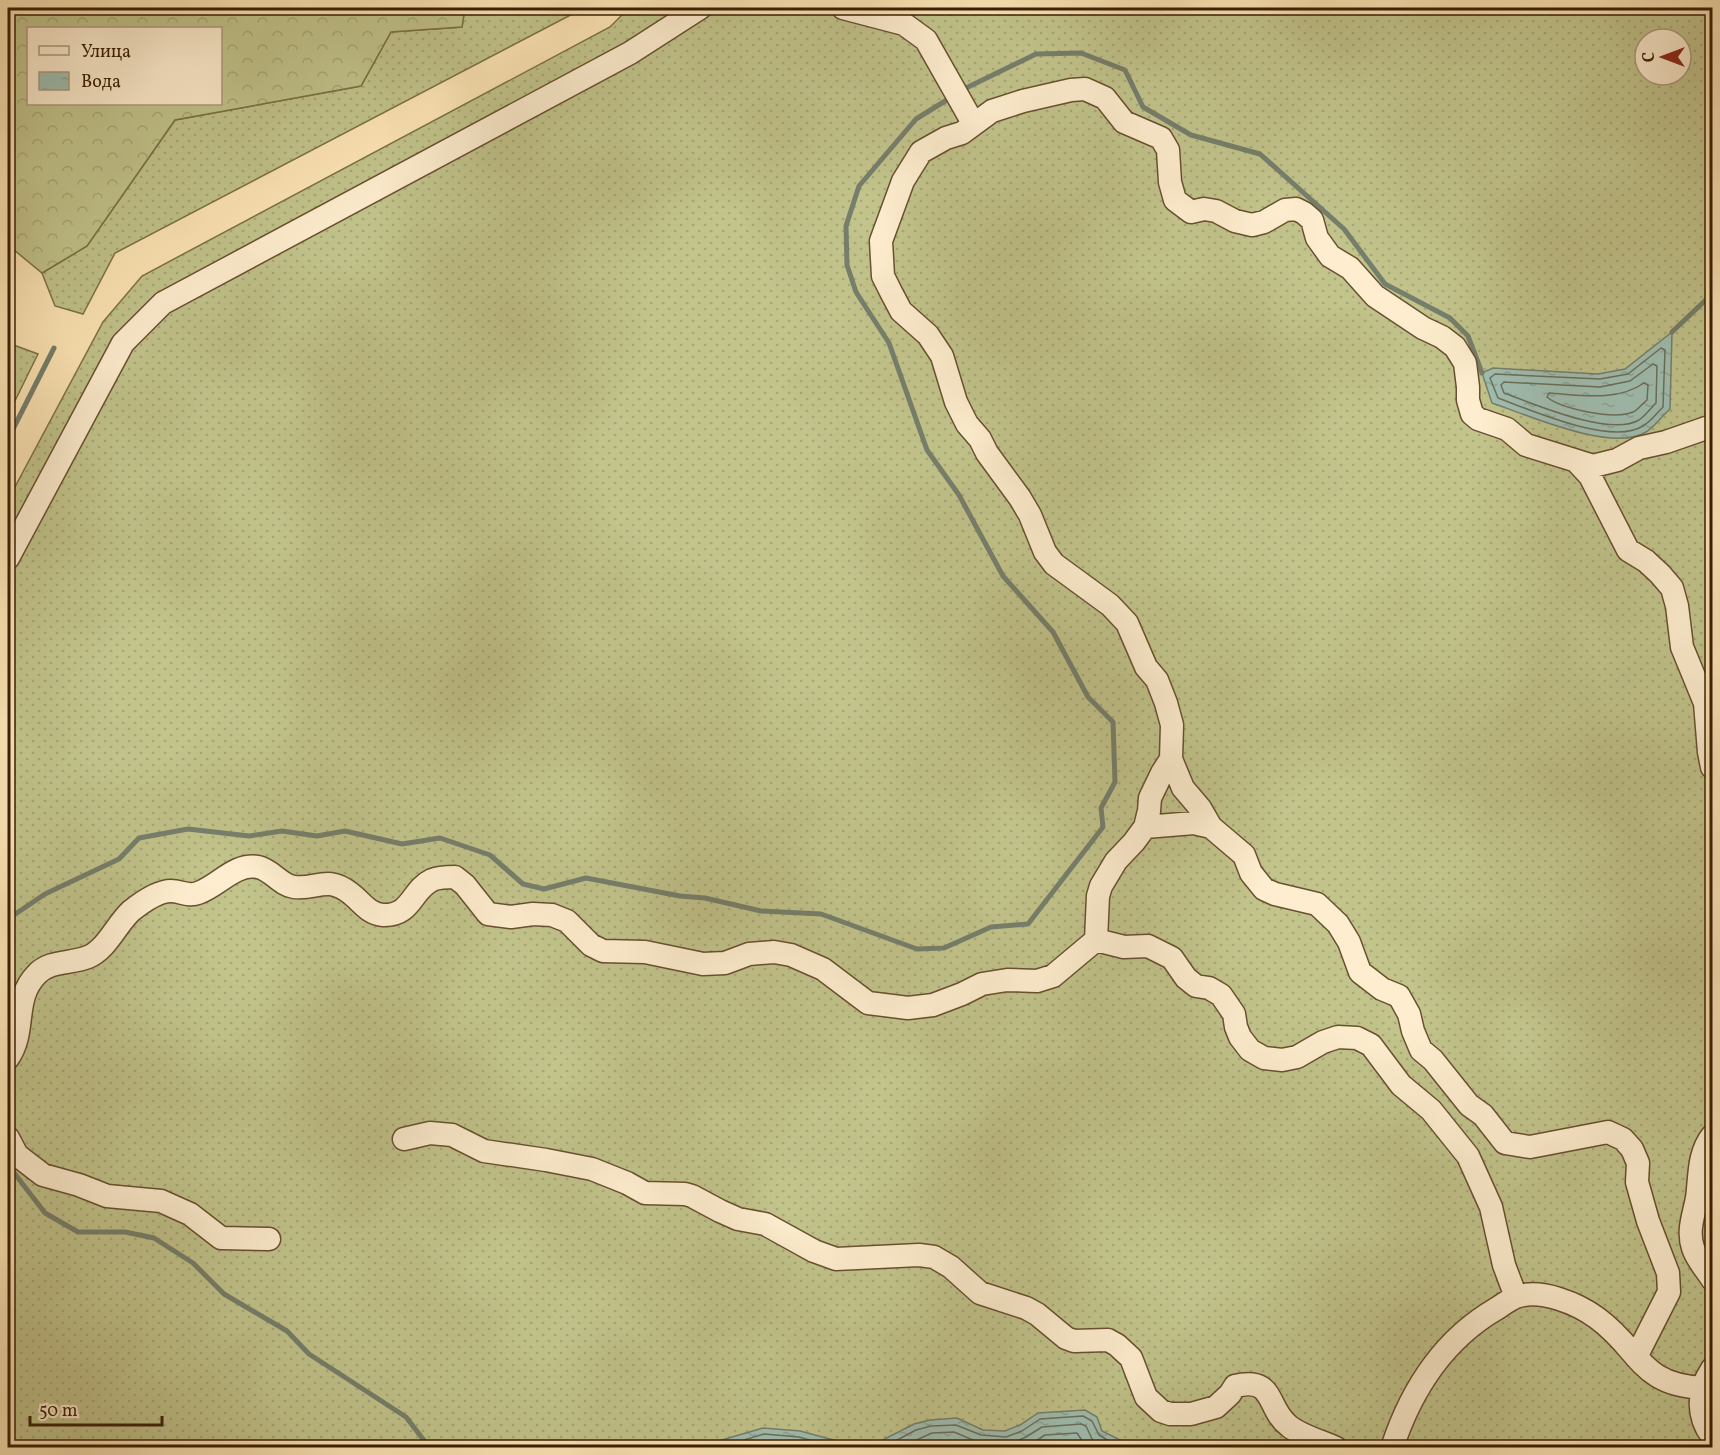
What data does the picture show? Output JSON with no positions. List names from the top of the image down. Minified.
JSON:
{"legend":["Улица","Вода"],"scale_bar":"50 m","north":"left"}
